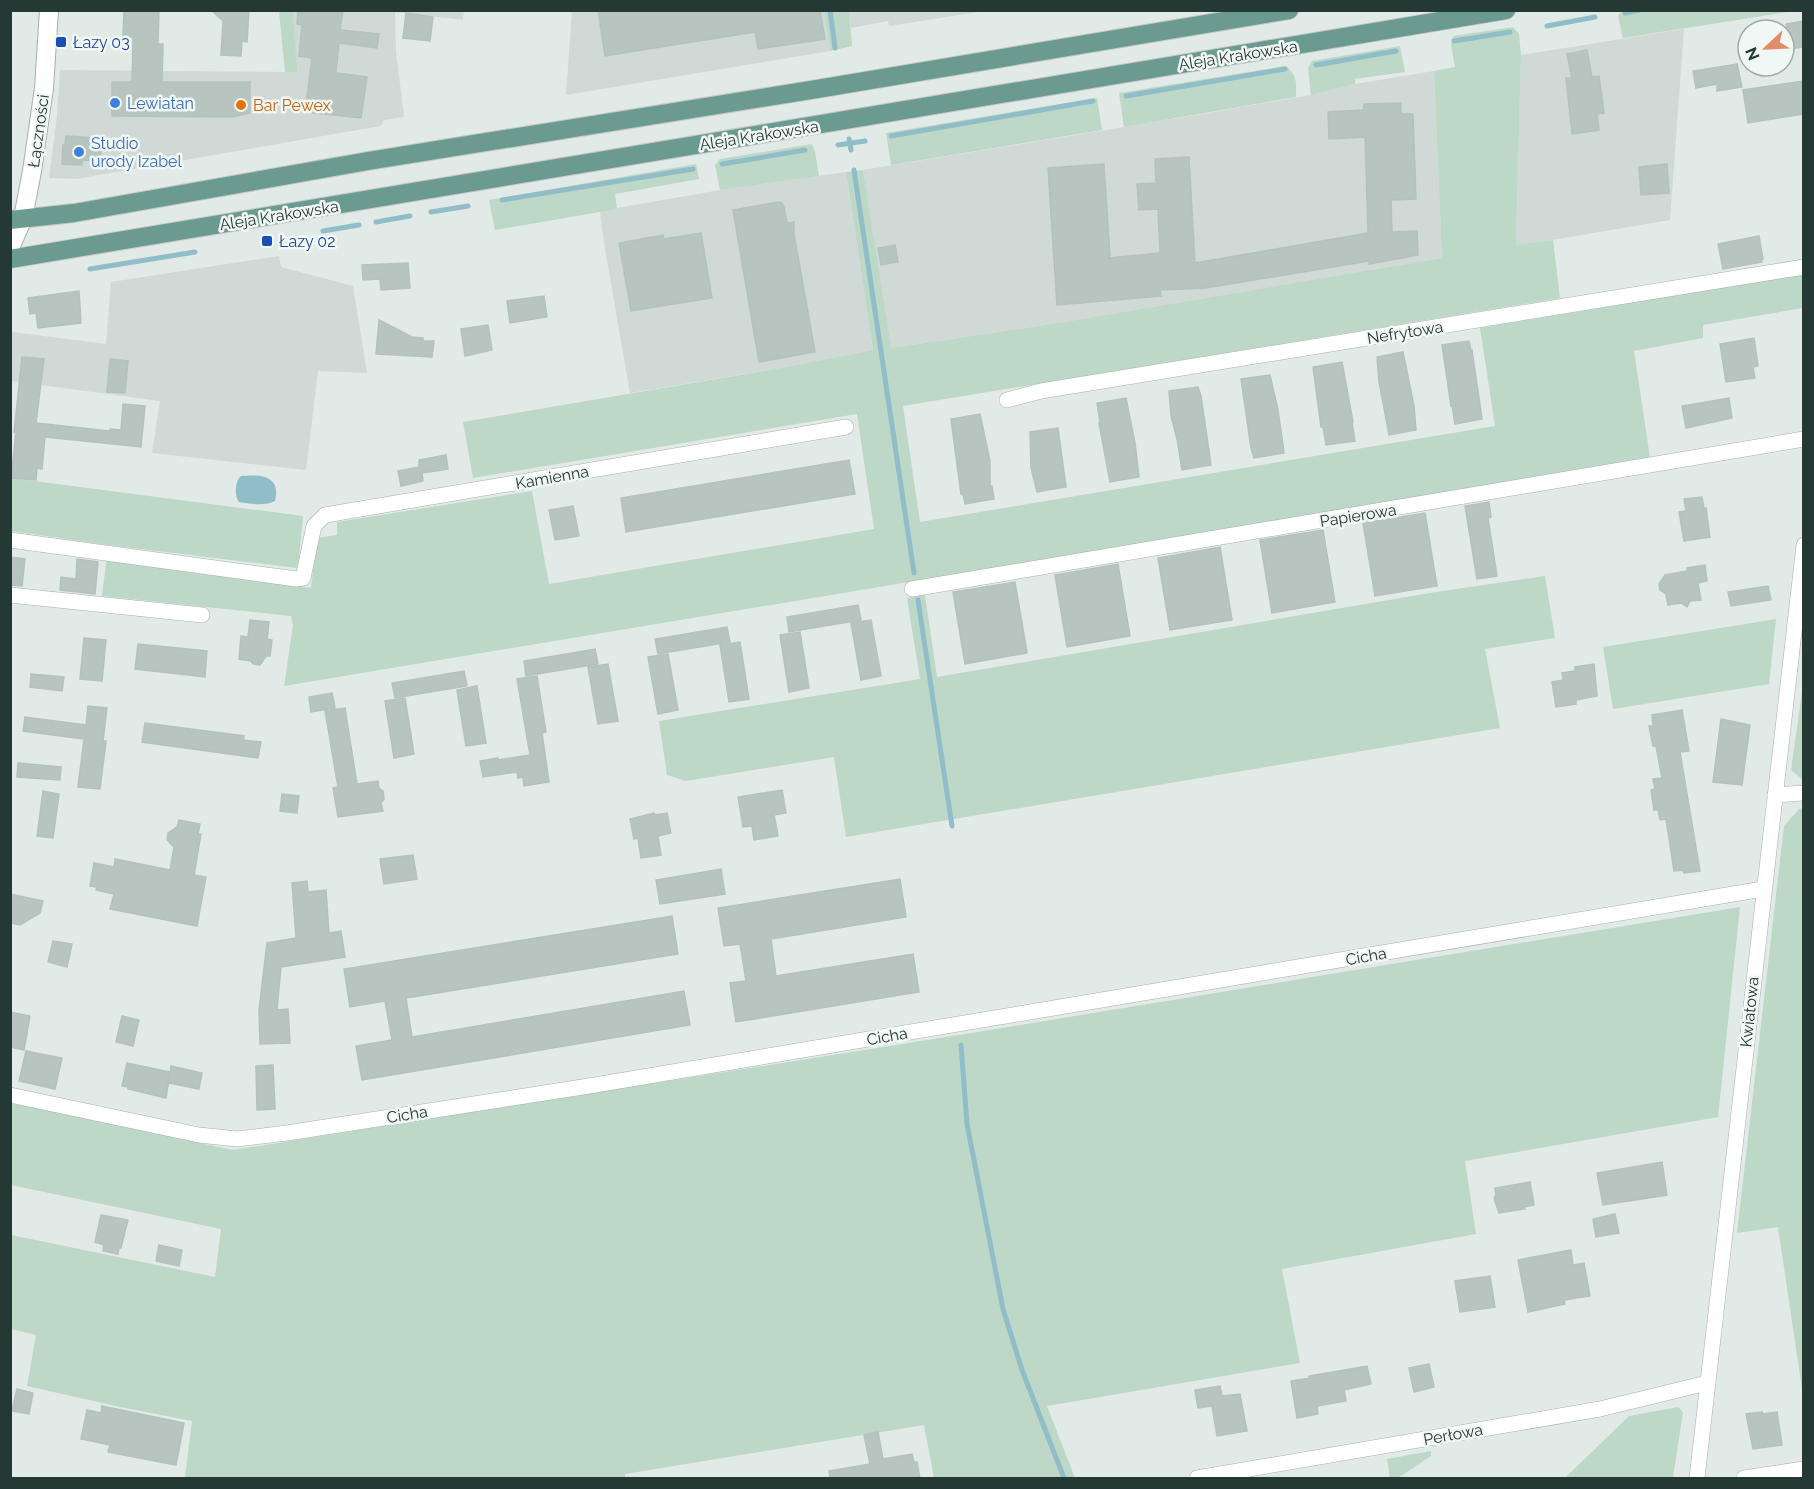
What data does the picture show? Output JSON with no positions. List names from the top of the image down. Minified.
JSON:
{"streets":{"main road":["Aleja Krakowska"],"street":["Łączności","Nefrytowa","Kamienna","Papierowa","Cicha","Kwiatowa","Perłowa"]},"crossings":[["Cicha","Kwiatowa"],["Kwiatowa","Perłowa"]],"places":{"transit":["Łazy 03","Łazy 02"],"other":["Lewiatan","Bar Pewex","Studio urody Izabel"]},"north":"bottom left"}
